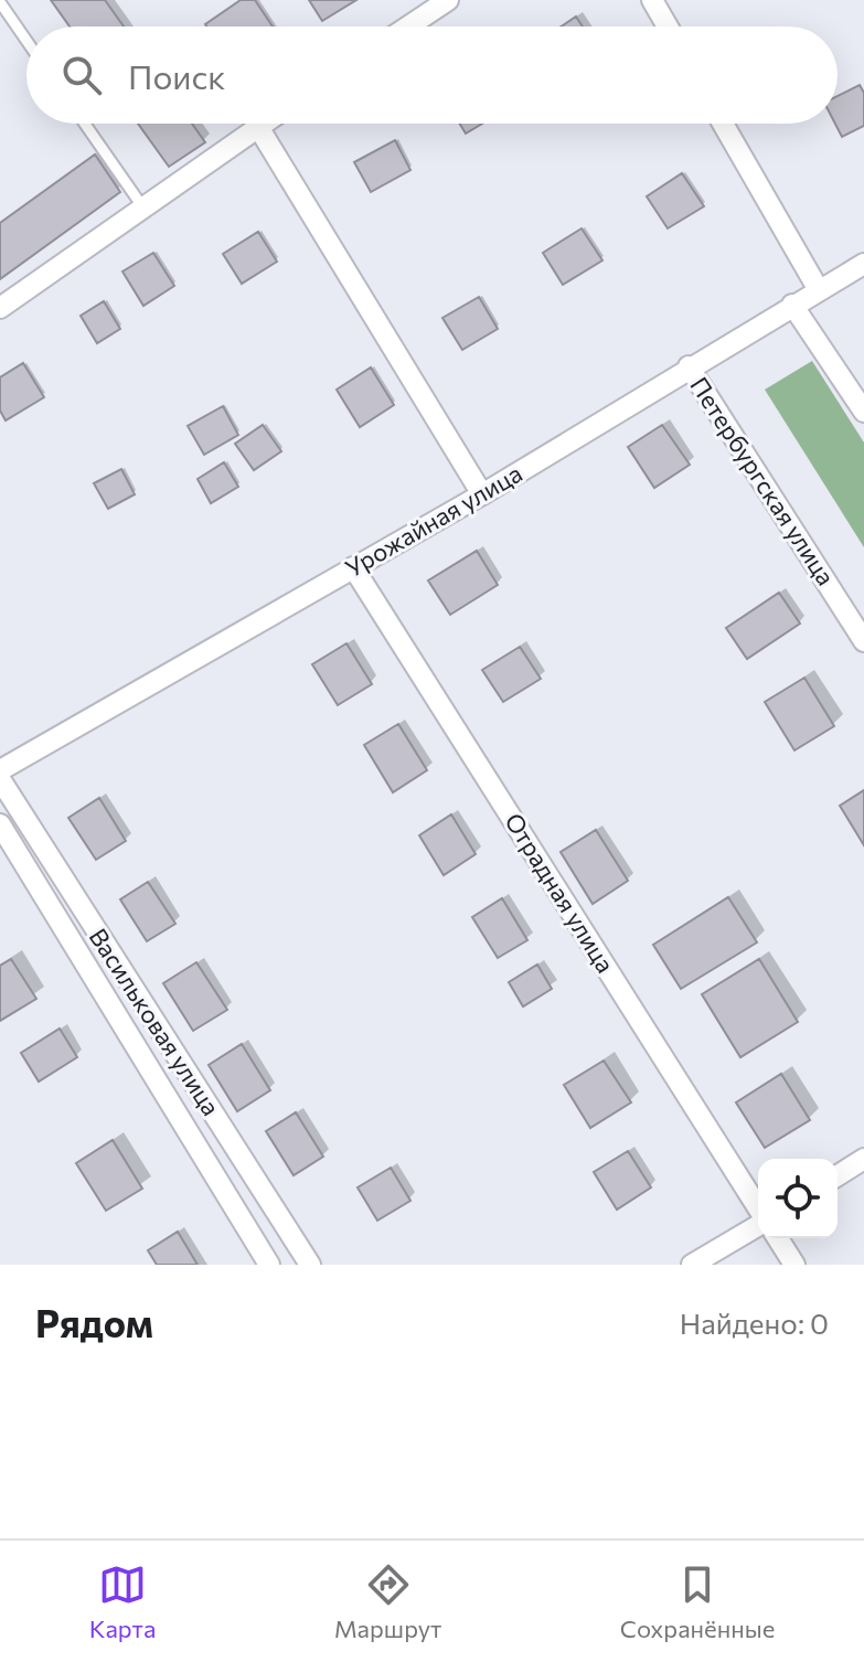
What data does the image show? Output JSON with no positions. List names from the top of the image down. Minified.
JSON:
{"streets":{"street":["Петербургская улица","Урожайная улица","Отрадная улица","Васильковая улица"]},"crossings":[["Петербургская улица","Урожайная улица"],["Урожайная улица","Отрадная улица"]],"page":{"search":"Поиск","heading":["Рядом","Найдено: 0"],"nav":["Карта","Маршрут","Сохранённые"]}}
